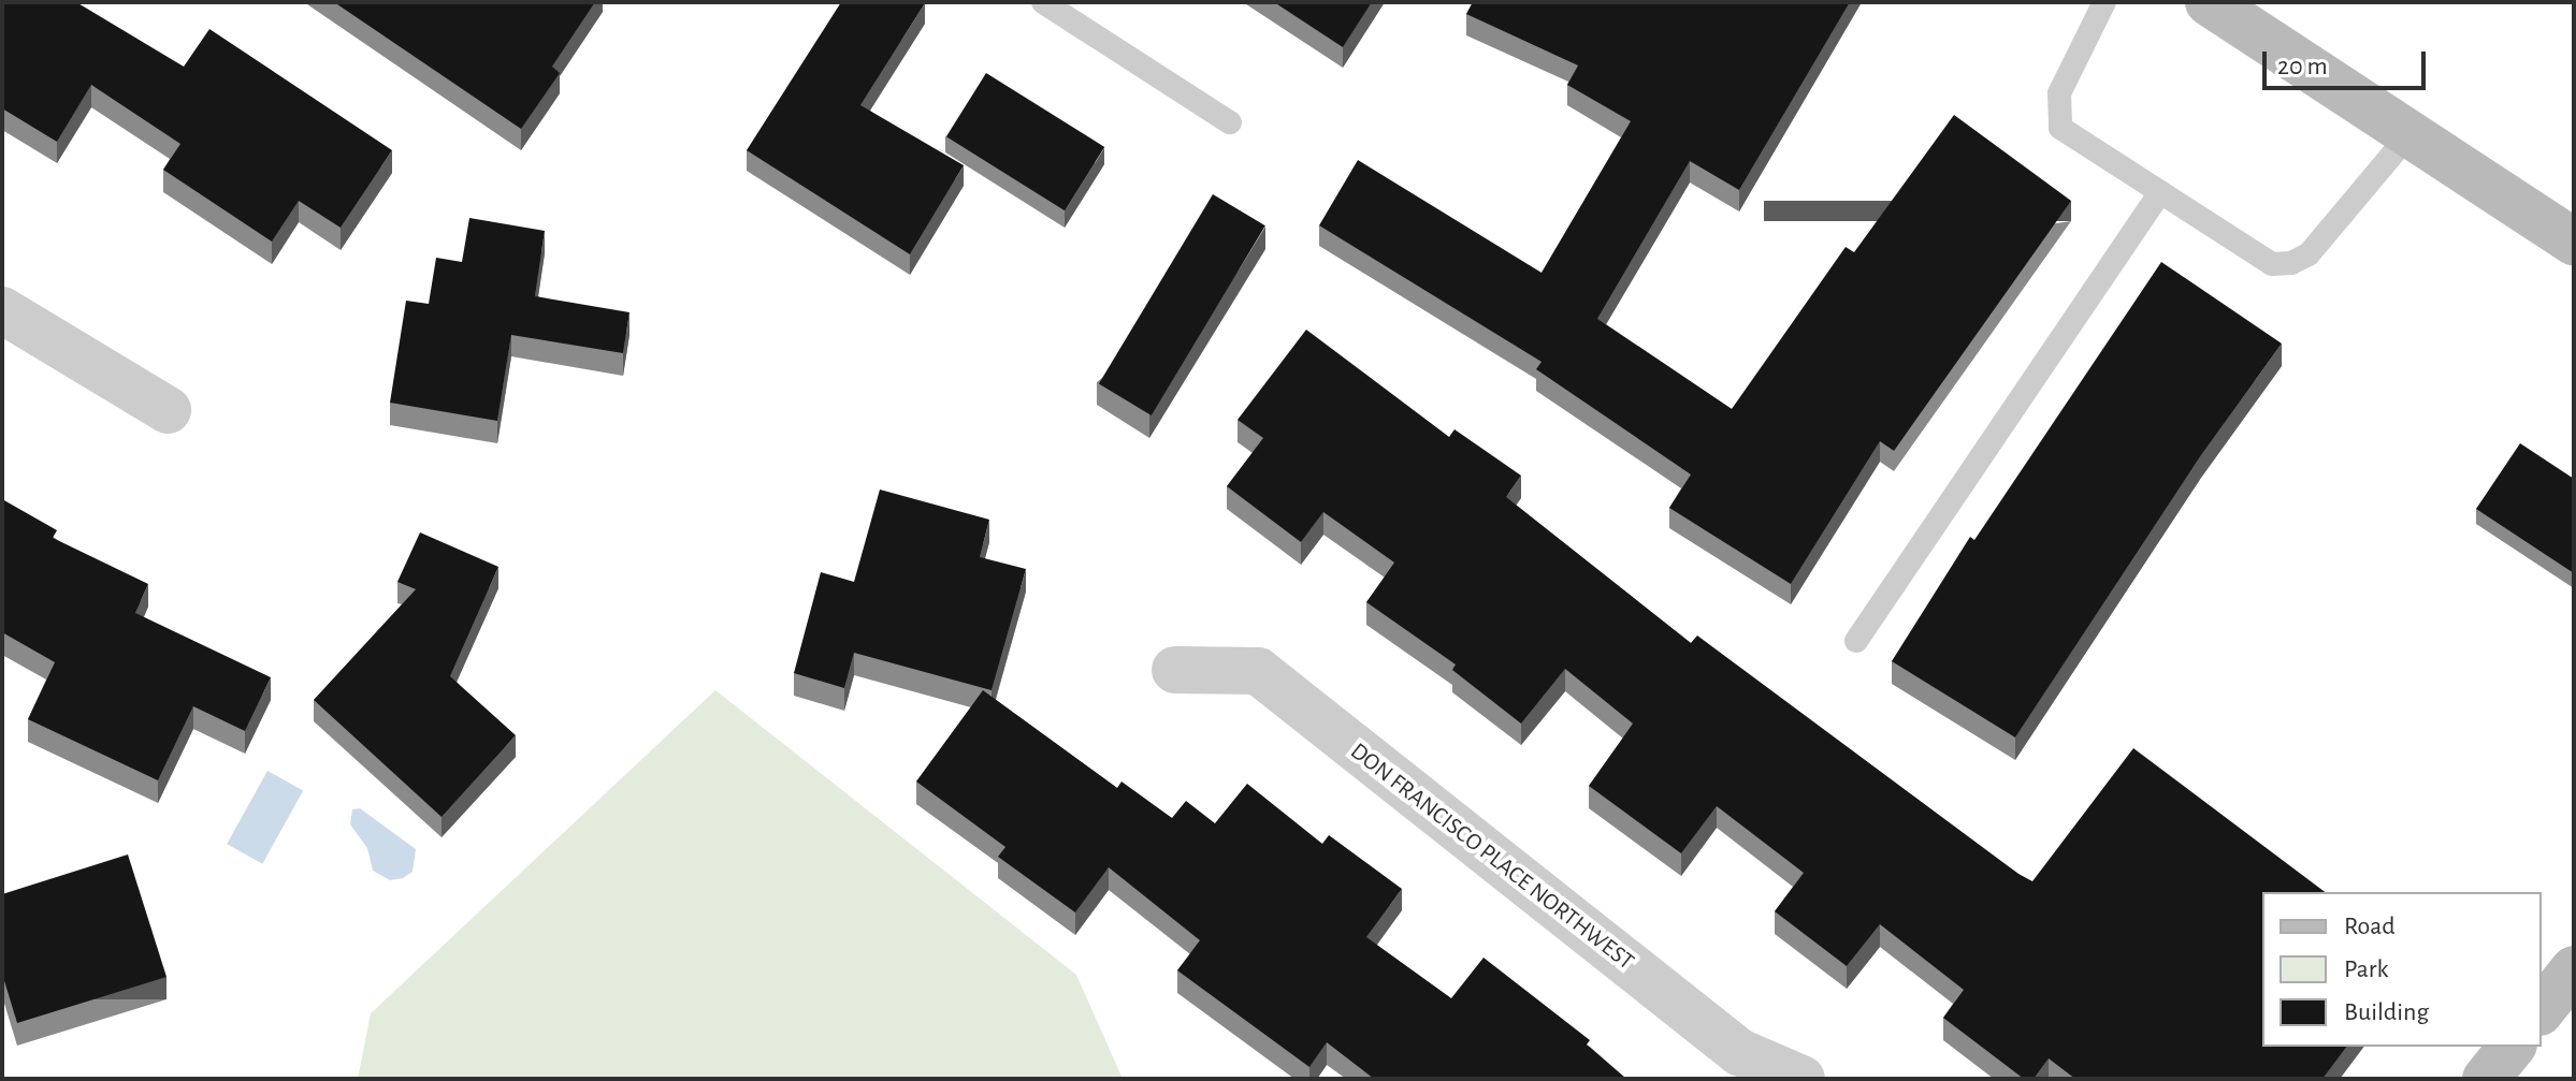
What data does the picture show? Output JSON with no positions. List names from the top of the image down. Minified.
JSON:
{"streets":{"street":["DON FRANCISCO PLACE NORTHWEST"]},"legend":["Road","Park","Building"],"scale_bar":"20 m"}
